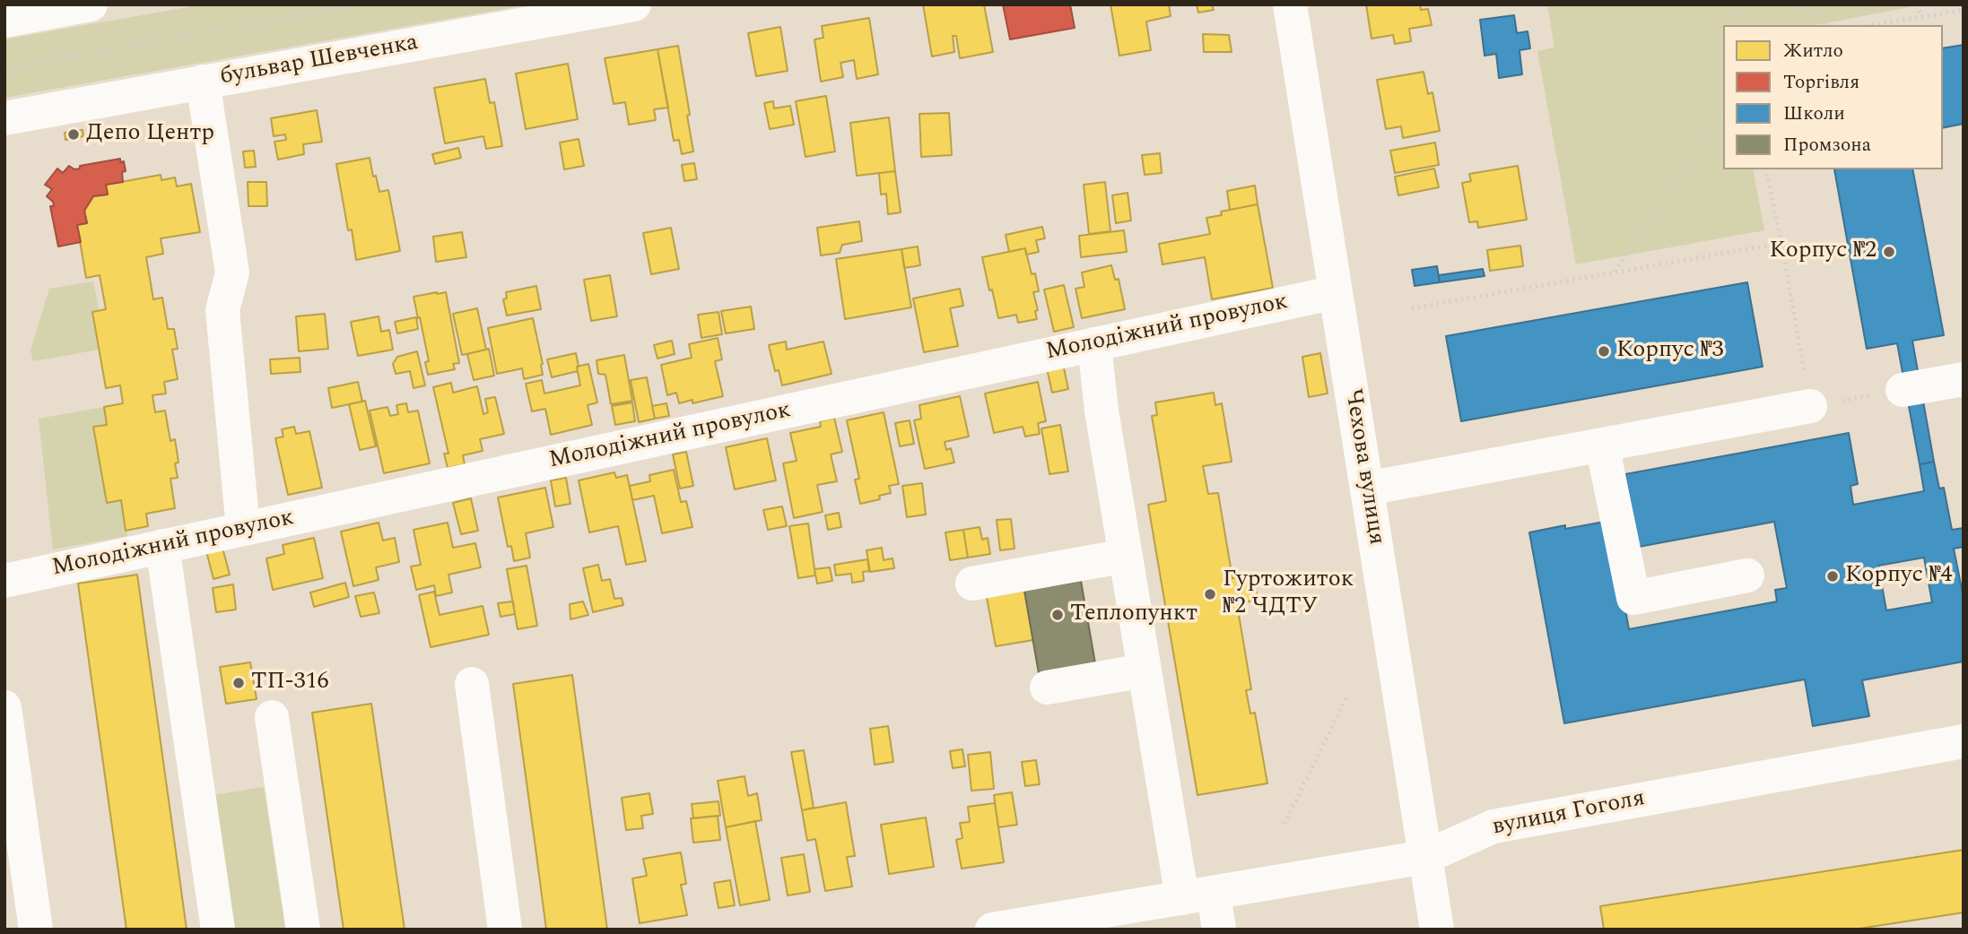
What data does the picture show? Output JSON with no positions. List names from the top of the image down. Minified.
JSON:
{"streets":{"street":["бульвар Шевченка","Молодіжний провулок","Чехова вулиця","вулиця Гоголя"]},"crossings":[["Молодіжний провулок","Чехова вулиця"],["Чехова вулиця","вулиця Гоголя"]],"places":["Депо Центр","Корпус №2","Корпус №3","Корпус №4","Гуртожиток №2 ЧДТУ","Теплопункт","ТП-316"],"legend":["Житло","Торгівля","Школи","Промзона"]}
